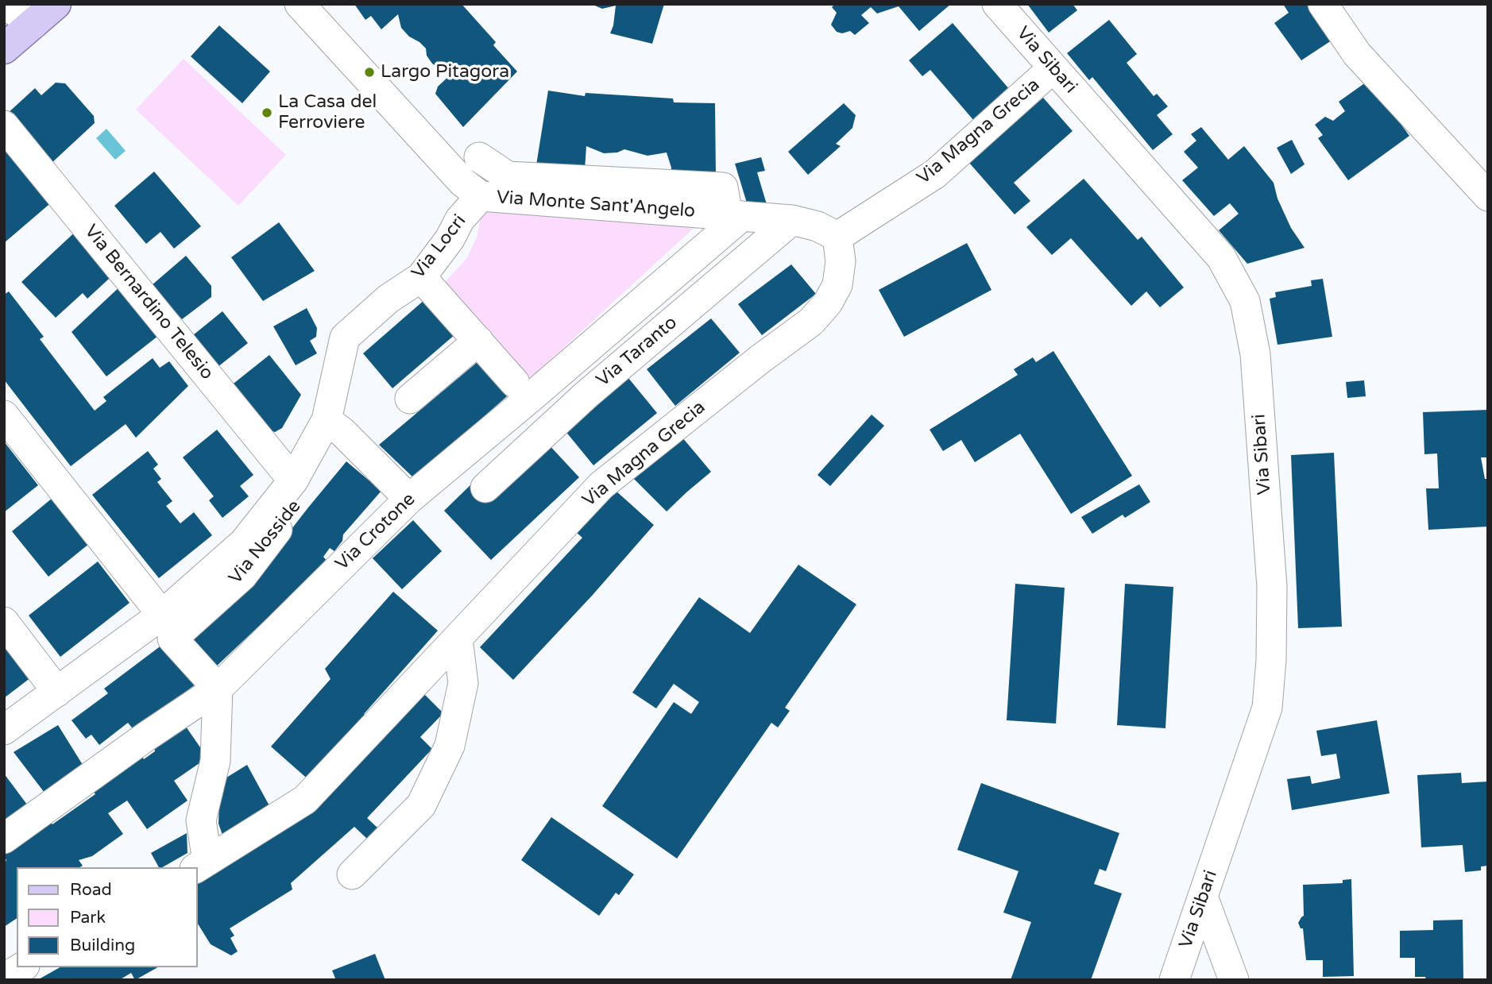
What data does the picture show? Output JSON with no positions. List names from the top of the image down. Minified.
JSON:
{"streets":{"street":["Via Sibari","Via Magna Grecia","Via Monte Sant'Angelo","Via Locri","Via Bernardino Telesio","Via Taranto","Via Crotone","Via Nosside"]},"crossings":[["Via Sibari","Via Magna Grecia"],["Via Magna Grecia","Via Monte Sant'Angelo"],["Via Monte Sant'Angelo","Via Locri"],["Via Monte Sant'Angelo","Via Taranto"],["Via Monte Sant'Angelo","Via Crotone"],["Via Locri","Via Nosside"],["Via Crotone","Via Nosside"]],"places":["Largo Pitagora","La Casa del Ferroviere"],"legend":["Road","Park","Building"]}
